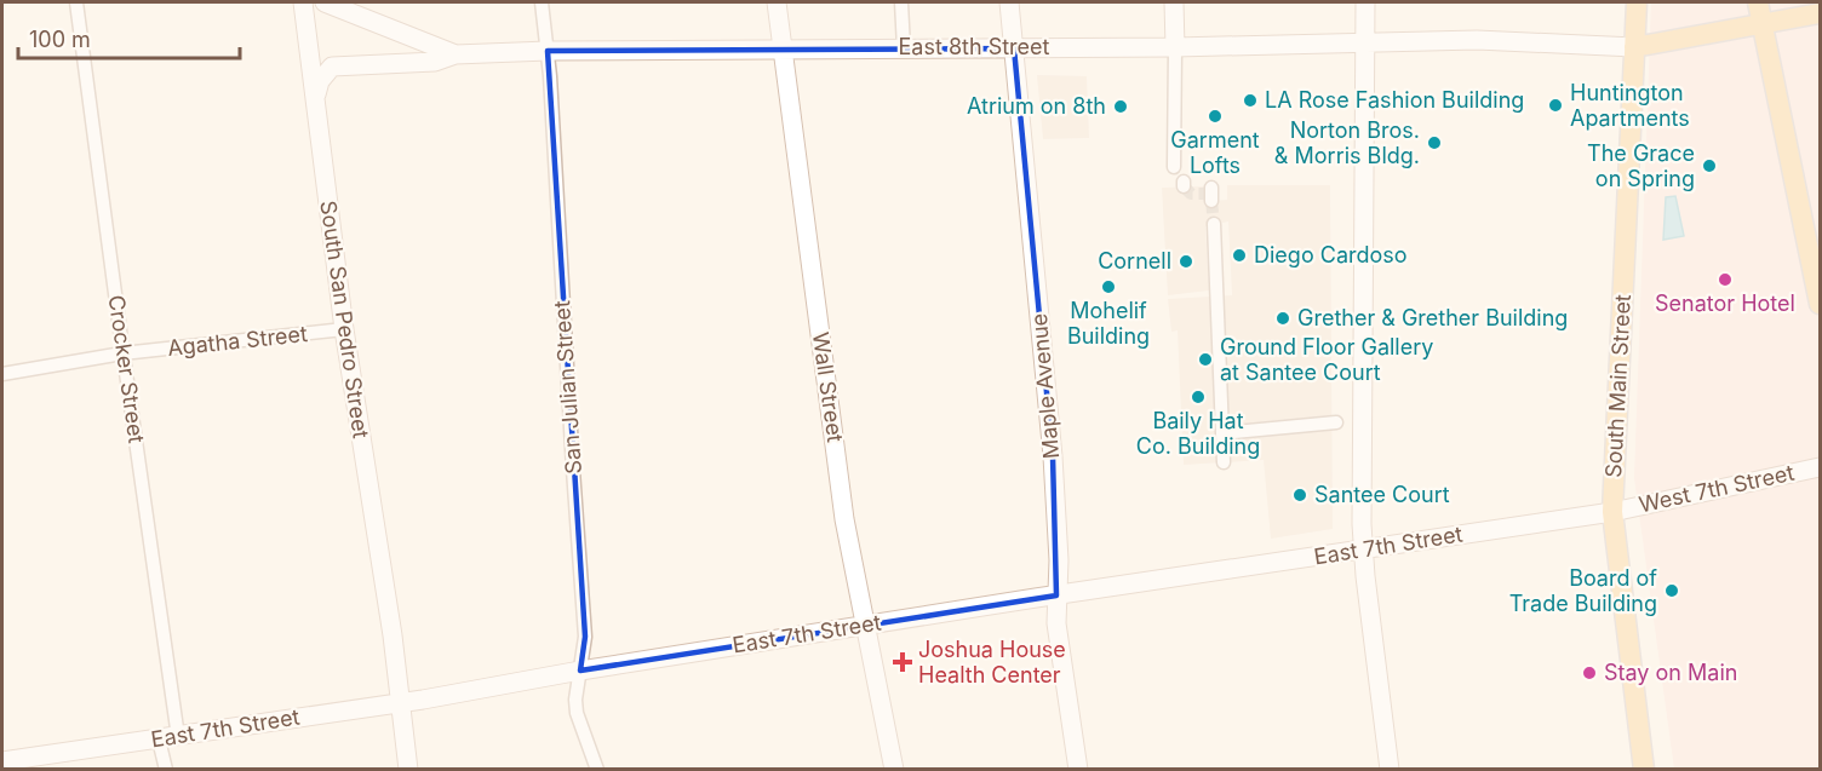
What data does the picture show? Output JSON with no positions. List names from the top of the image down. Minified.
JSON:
{"streets":{"main road":["East 8th Street","South San Pedro Street","Maple Avenue","South Main Street","Wall Street","West 7th Street","East 7th Street"],"street":["Agatha Street","Crocker Street","San Julian Street"]},"crossings":[["East 8th Street","Maple Avenue"],["East 8th Street","South Main Street"],["East 8th Street","San Julian Street"],["East 8th Street","Wall Street"],["South San Pedro Street","Agatha Street"],["South San Pedro Street","East 7th Street"],["Agatha Street","Crocker Street"],["Crocker Street","East 7th Street"],["Maple Avenue","East 7th Street"],["South Main Street","West 7th Street"],["South Main Street","East 7th Street"],["San Julian Street","East 7th Street"],["Wall Street","East 7th Street"],["West 7th Street","East 7th Street"]],"places":{"other":["LA Rose Fashion Building","Huntington Apartments","Atrium on 8th","Garment Lofts","Norton Bros. & Morris Bldg.","The Grace on Spring","Diego Cardoso","Cornell","Senator Hotel","Mohelif Building","Grether & Grether Building","Ground Floor Gallery at Santee Court","Baily Hat Co. Building","Santee Court","Board of Trade Building","Stay on Main"],"health":["Joshua House Health Center"]},"scale_bar":"100 m"}
